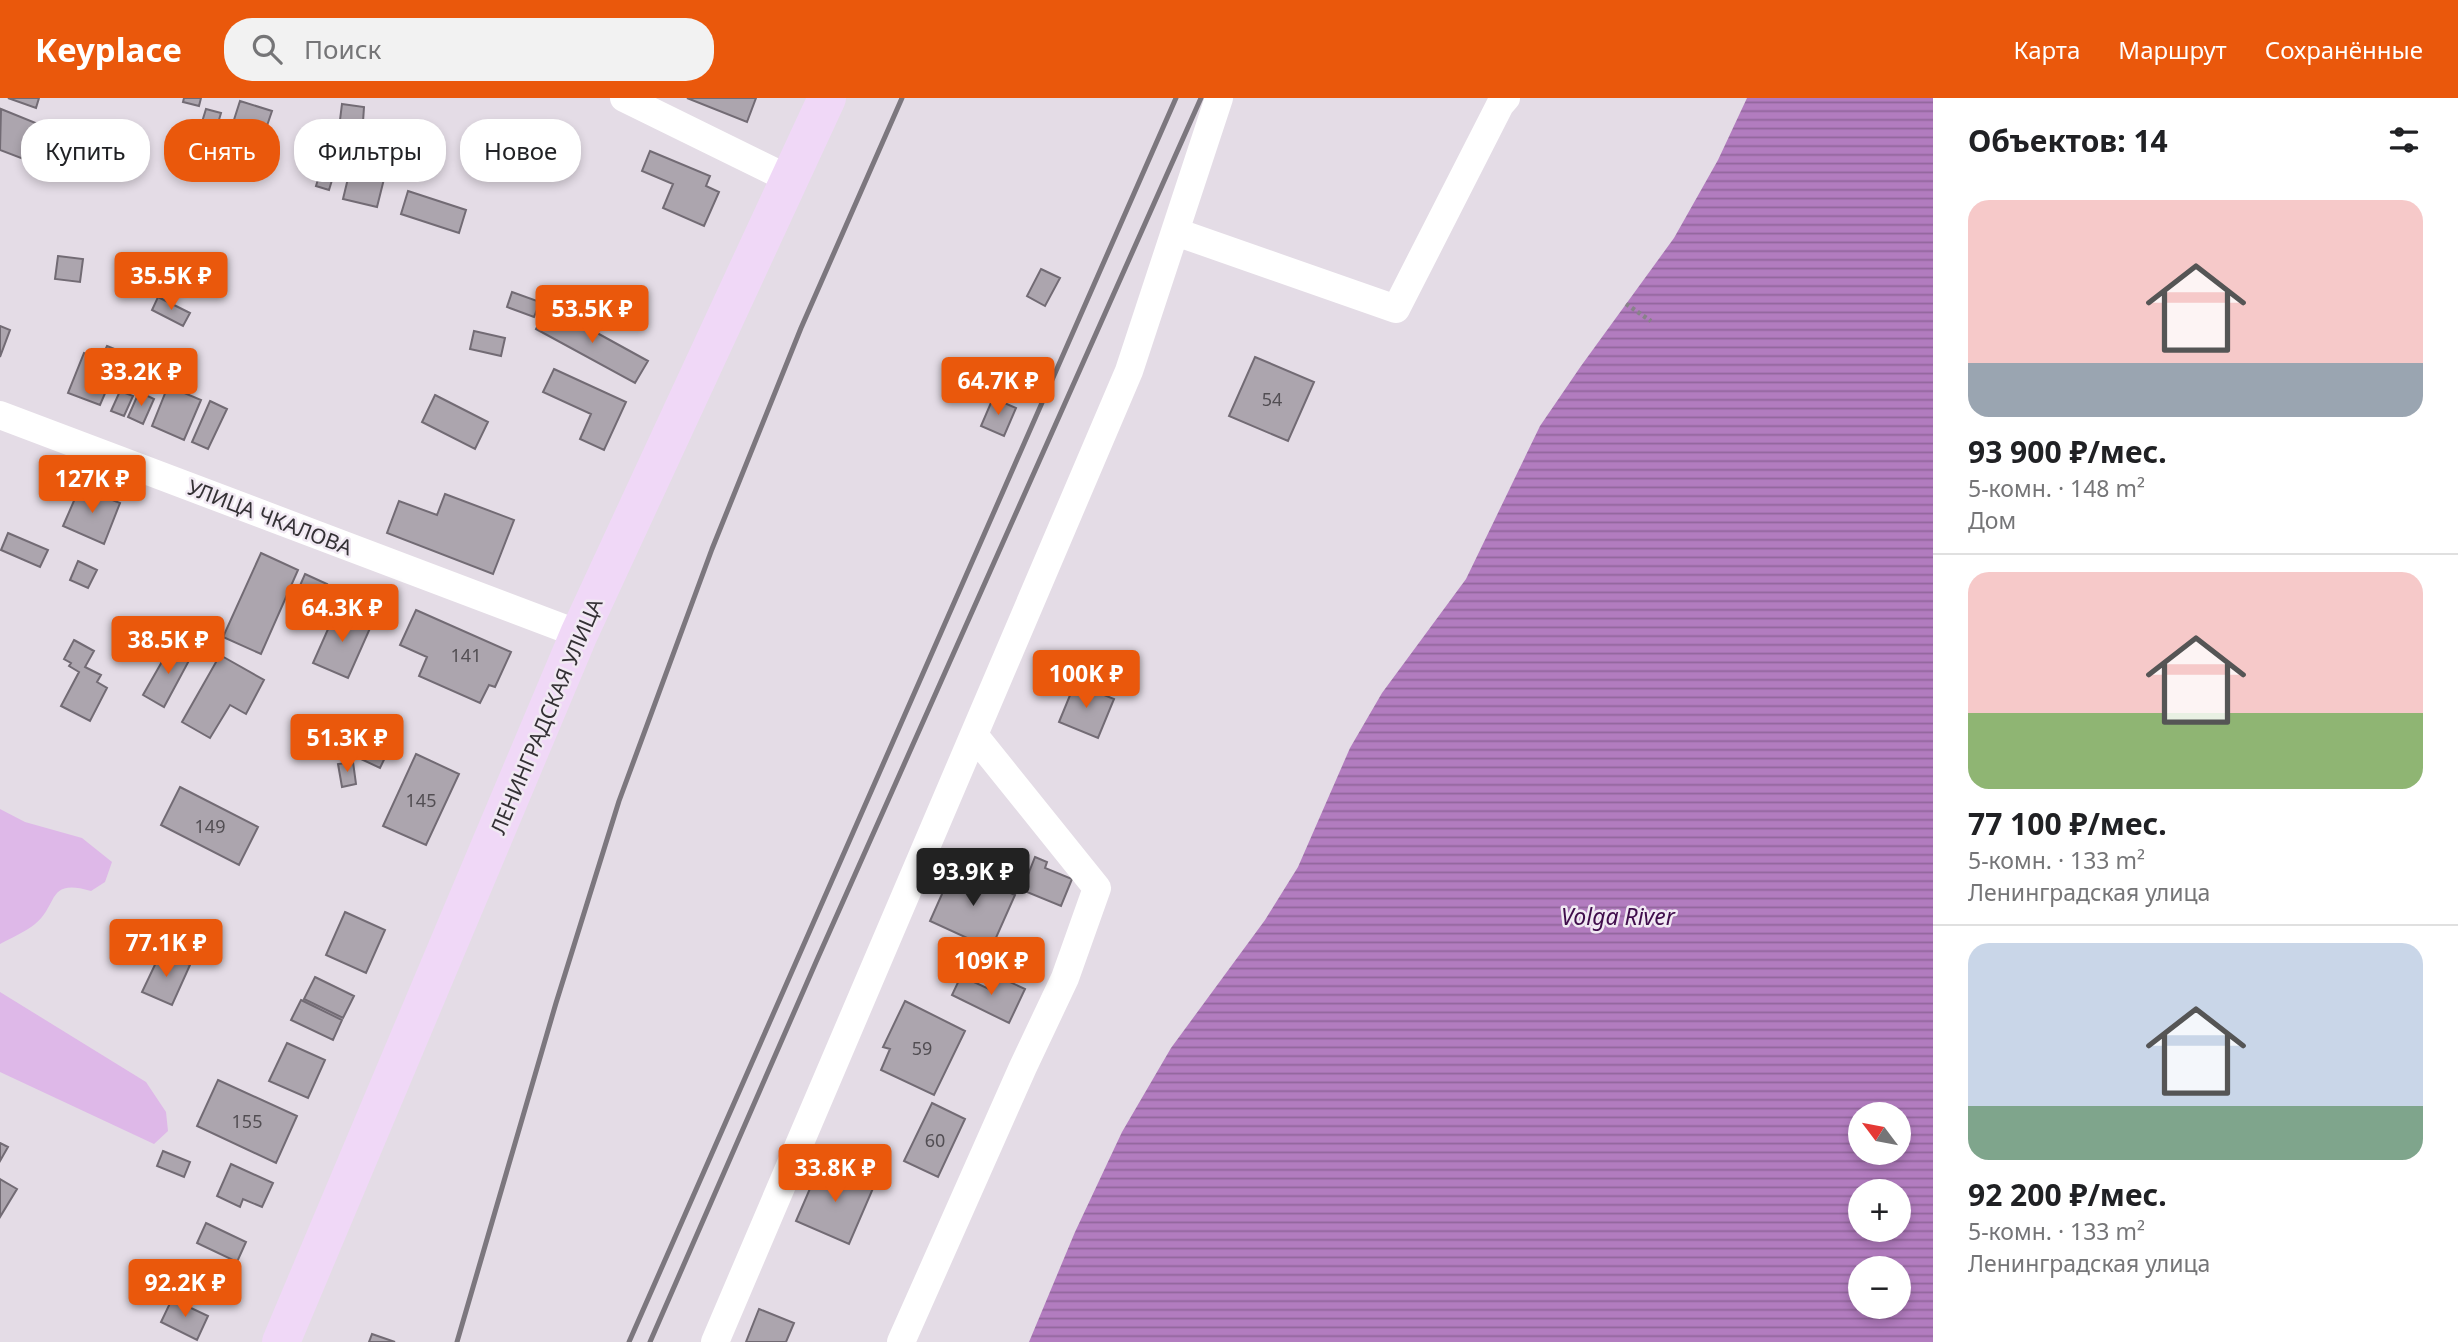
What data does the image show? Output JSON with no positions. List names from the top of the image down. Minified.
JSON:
{"streets":{"main road":["ЛЕНИНГРАДСКАЯ УЛИЦА"],"street":["УЛИЦА ЧКАЛОВА"]},"crossings":[["УЛИЦА ЧКАЛОВА","ЛЕНИНГРАДСКАЯ УЛИЦА"]],"water":["Volga River"],"house_numbers":["54","141","145","149","59","155","60"],"north":"top left","page":{"header":"Keyplace","search":"Поиск","nav":["Карта","Маршрут","Сохранённые"],"heading":"Объектов: 14","chip":["Купить","Снять","Фильтры","Новое"],"list":[{"name":"93 900 ₽/мес.","note":"5-комн. · 148 m² · Дом"},{"name":"77 100 ₽/мес.","note":"5-комн. · 133 m² · Ленинградская улица"},{"name":"92 200 ₽/мес.","note":"5-комн. · 133 m² · Ленинградская улица"}],"price":["35.5K ₽","53.5K ₽","33.2K ₽","64.7K ₽","127K ₽","64.3K ₽","38.5K ₽","100K ₽","51.3K ₽","93.9K ₽","77.1K ₽","109K ₽","33.8K ₽","92.2K ₽"],"map_buttons":["+","−"]}}
